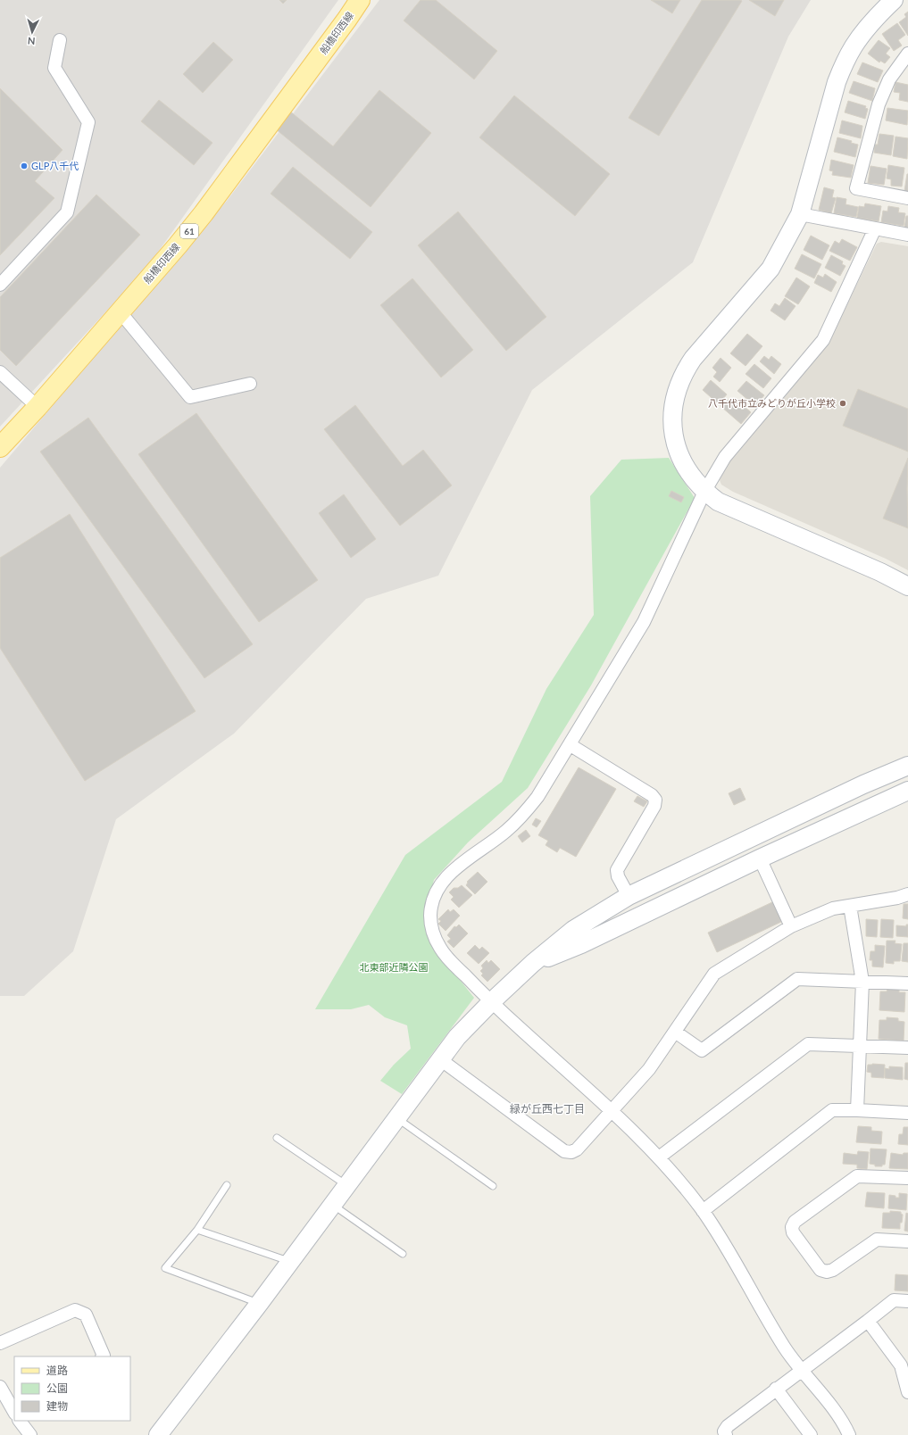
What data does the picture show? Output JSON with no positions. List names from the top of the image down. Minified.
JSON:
{"streets":{"main road":["船橋印西線","61"]},"districts":["緑が丘西七丁目"],"parks":["北東部近隣公園"],"places":["GLP八千代","八千代市立みどりが丘小学校"],"legend":["道路","公園","建物"],"north":"bottom"}
